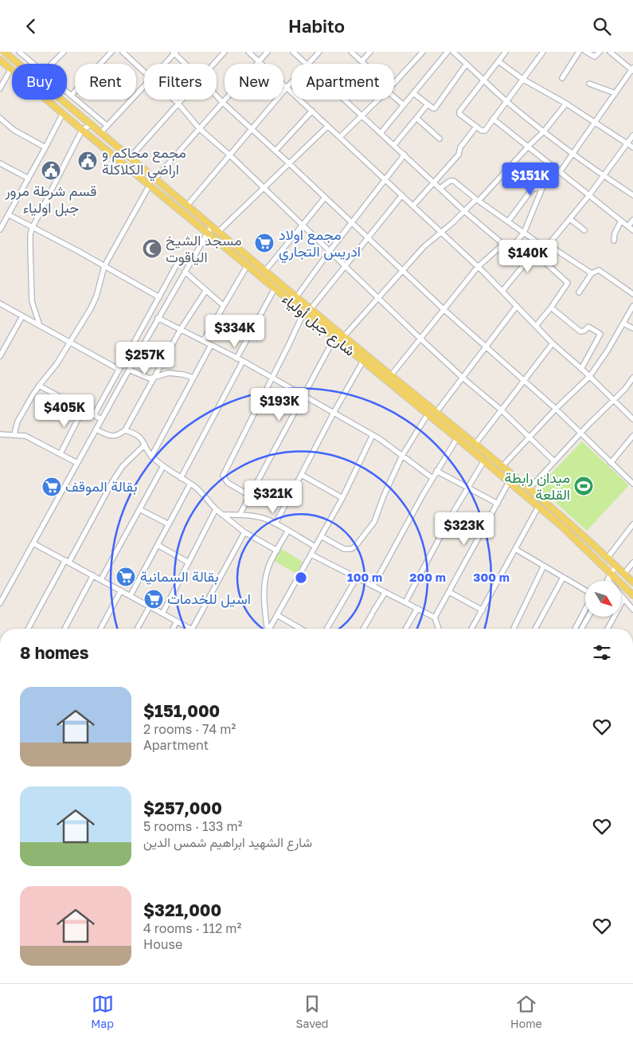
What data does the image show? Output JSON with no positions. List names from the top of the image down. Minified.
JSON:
{"streets":{"main road":["شارع جبل أولياء"]},"places":{"public building":["مجمع محاكم و اراضي الكلاكلة","قسم شرطة مرور جبل اولياء"],"supermarket":["مجمع اولاد ادريس التجاري","بقالة الموقف","بقالة السمانية","اسيل للخدمات"],"mosque":["مسجد الشيخ الياقوت"],"sports":["ميدان رابطة القلعة"]},"north":"bottom right","page":{"header":"Habito","chip":["Buy","Rent","Filters","New","Apartment"],"price":["$151K","$140K","$334K","$257K","$193K","$405K","$321K","$323K"],"heading":"8 homes","list":[{"name":"$151,000","note":"2 rooms · 74 m² · Apartment"},{"name":"$257,000","note":"5 rooms · 133 m² · شارع الشهيد ابراهيم شمس الدين"},{"name":"$321,000","note":"4 rooms · 112 m² · House"}],"tabs":["Map","Saved","Home"]},"rings":["100 m","200 m","300 m"]}
